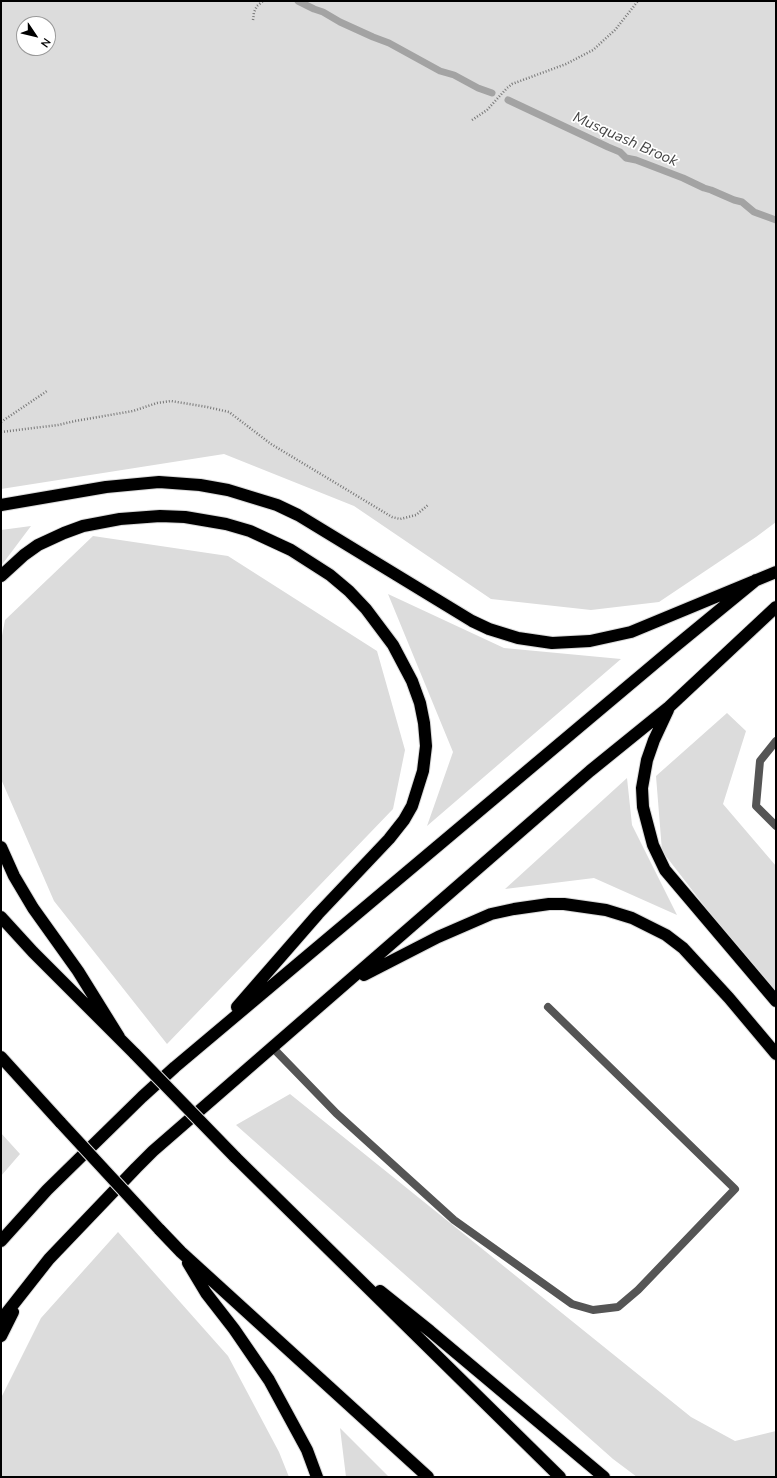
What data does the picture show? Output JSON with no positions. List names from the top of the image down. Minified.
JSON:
{"water":["Musquash Brook"],"north":"bottom right"}
